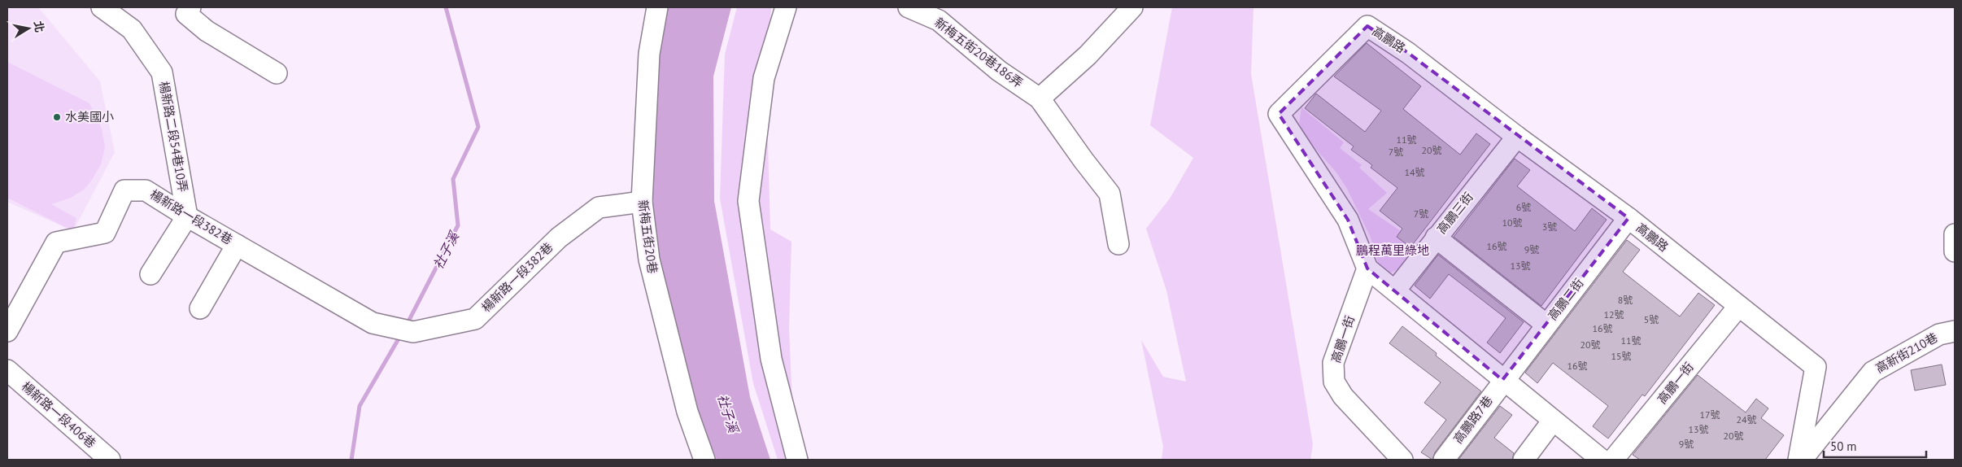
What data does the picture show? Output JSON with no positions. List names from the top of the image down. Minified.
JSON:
{"streets":{"street":["高鵬路","新梅五街20巷186弄","楊新路二段54巷10弄","高鵬三街","楊新路一段382巷","新梅五街20巷","高鵬二街","高鵬一街","高新街210巷","楊新路一段406巷","高鵬路7巷"]},"crossings":[["高鵬路","高鵬三街"],["高鵬路","高鵬二街"],["高鵬路","高鵬一街"],["高鵬路","高新街210巷"],["高鵬路","高鵬路7巷"],["楊新路二段54巷10弄","楊新路一段382巷"],["楊新路一段382巷","新梅五街20巷"],["高鵬二街","高鵬路7巷"]],"water":["社子溪"],"parks":["鵬程萬里綠地"],"places":["水美國小"],"house_numbers":["11號","20號","7號","14號","6號","7號","10號","3號","16號","9號","13號","8號","12號","5號","16號","11號","20號","15號","16號","17號","24號","13號","20號","9號"],"scale_bar":"50 m","north":"right"}
